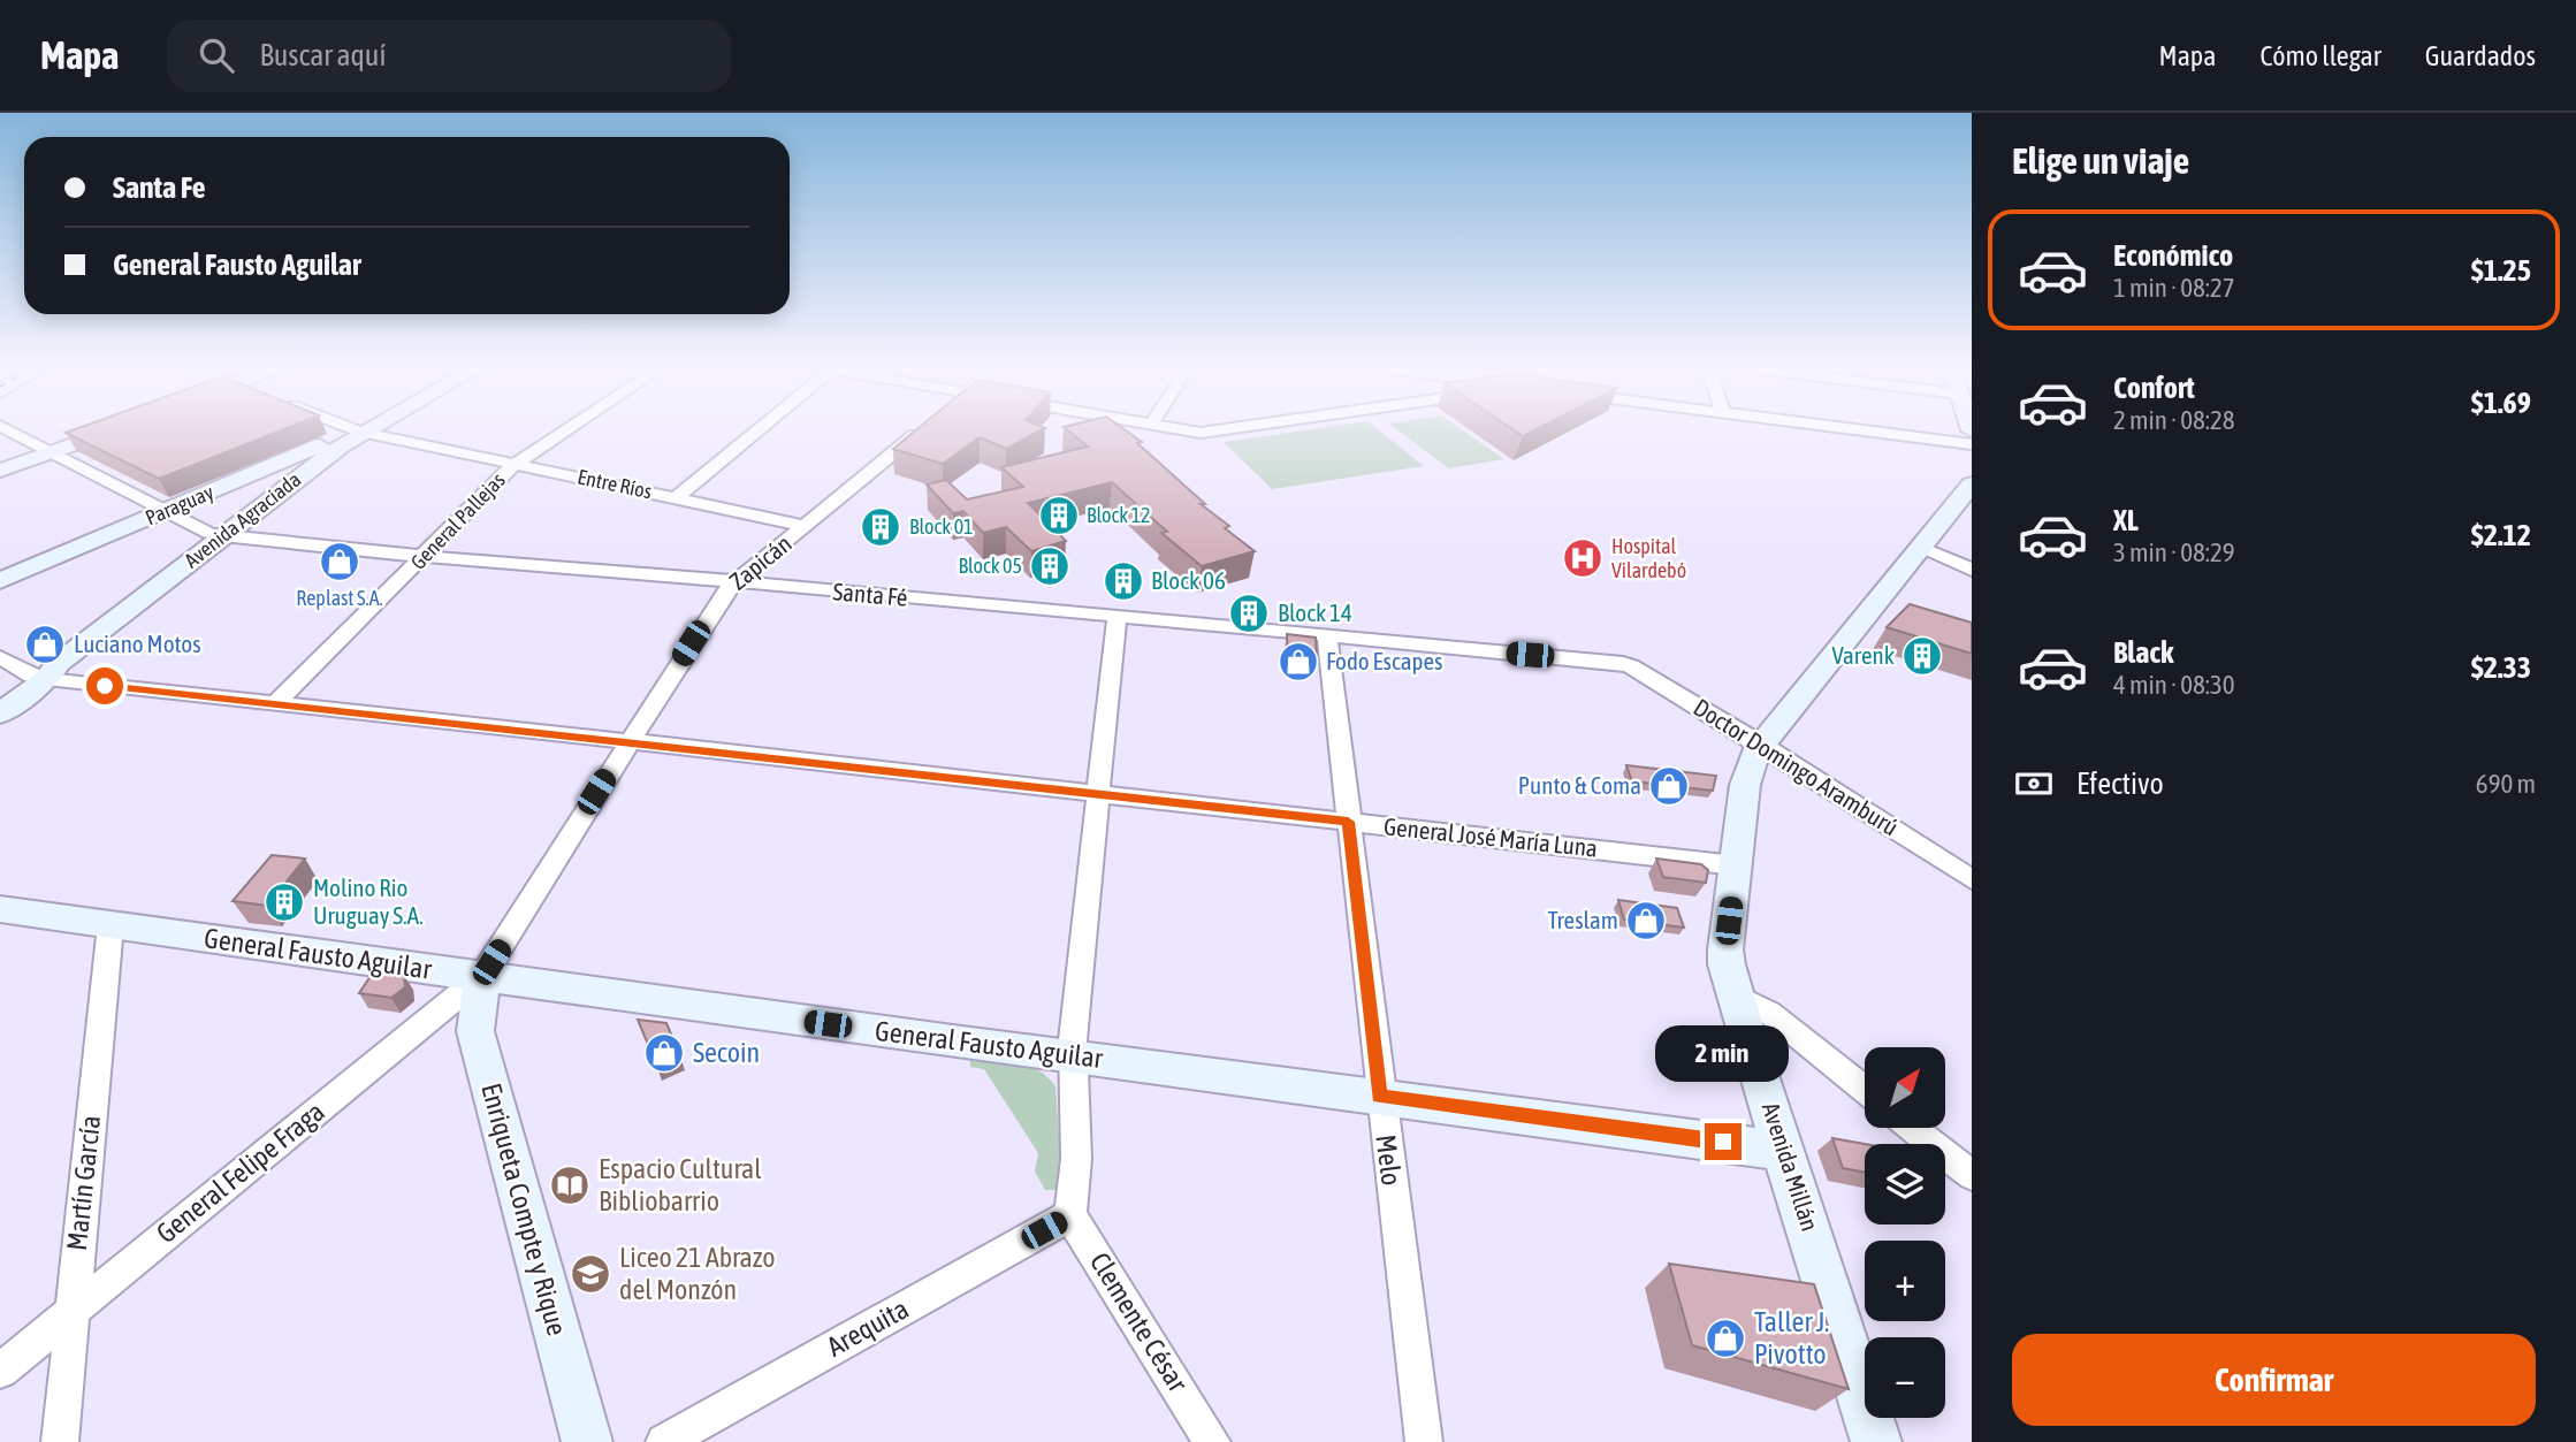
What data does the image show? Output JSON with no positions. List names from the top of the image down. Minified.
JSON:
{"streets":{"main road":["Avenida Agraciada"],"street":["Entre Ríos","Paraguay","General Pallejas","Zapicán","Santa Fé","Doctor Domingo Aramburú","General José María Luna","General Fausto Aguilar","Melo","Avenida Millán","General Felipe Fraga","Martín García","Enriqueta Compte y Rique","Clemente César","Arequita"]},"crossings":[["Entre Ríos","Paraguay"],["Entre Ríos","Avenida Agraciada"],["Entre Ríos","General Pallejas"],["Entre Ríos","Zapicán"],["Paraguay","Avenida Agraciada"],["Paraguay","Santa Fé"],["Avenida Agraciada","Santa Fé"],["Avenida Agraciada","General José María Luna"],["General Pallejas","Santa Fé"],["General Pallejas","General José María Luna"],["Zapicán","Santa Fé"],["Zapicán","General José María Luna"],["Zapicán","General Fausto Aguilar"],["Zapicán","General Felipe Fraga"],["Zapicán","Enriqueta Compte y Rique"],["Santa Fé","Doctor Domingo Aramburú"],["Santa Fé","Melo"],["Doctor Domingo Aramburú","Avenida Millán"],["General José María Luna","Melo"],["General José María Luna","Avenida Millán"],["General Fausto Aguilar","Melo"],["General Fausto Aguilar","Avenida Millán"],["General Fausto Aguilar","General Felipe Fraga"],["General Fausto Aguilar","Martín García"],["General Fausto Aguilar","Enriqueta Compte y Rique"],["General Felipe Fraga","Martín García"],["General Felipe Fraga","Enriqueta Compte y Rique"],["Clemente César","Arequita"]],"places":{"building":["Block 12","Block 01","Block 05","Block 06","Block 14","Varenk","Molino Rio Uruguay S.A."],"hospital":["Hospital Vilardebó"],"shop":["Replast S.A.","Luciano Motos","Fodo Escapes","Punto & Coma","Treslam","Secoin","Taller J. Pivotto"],"library":["Espacio Cultural Bibliobarrio"],"school or university":["Liceo 21 Abrazo del Monzón"]},"north":"top right","page":{"header":"Mapa","search":"Buscar aquí","nav":["Mapa","Cómo llegar","Guardados"],"heading":"Elige un viaje","banner":["Santa Fe","General Fausto Aguilar"],"list":[{"name":"Económico","note":"1 min · 08:27","value":"$1.25"},{"name":"Confort","note":"2 min · 08:28","value":"$1.69"},{"name":"XL","note":"3 min · 08:29","value":"$2.12"},{"name":"Black","note":"4 min · 08:30","value":"$2.33"}],"pay":["Efectivo","690 m"],"bubble":"2 min","map_buttons":["+","−"],"buttons":"Confirmar"}}
